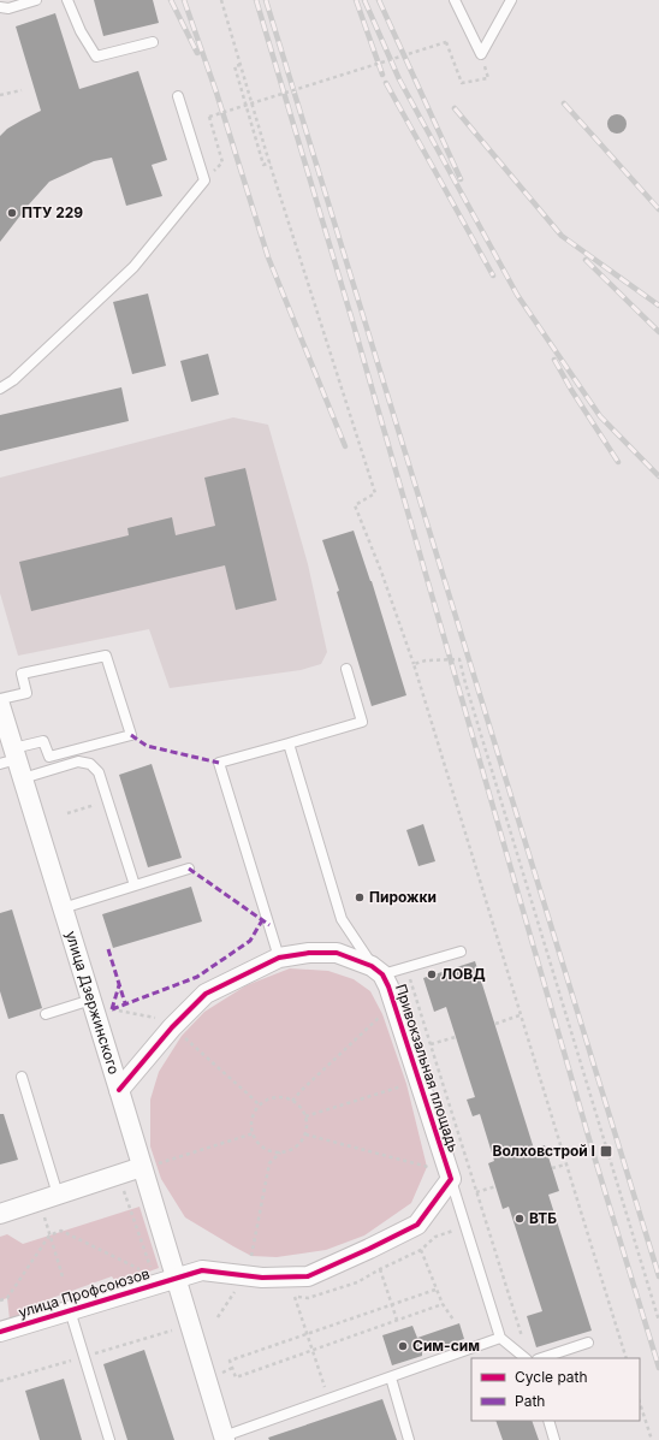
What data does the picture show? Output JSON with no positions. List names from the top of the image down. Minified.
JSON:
{"streets":{"street":["улица Дзержинского","Привокзальная площадь","улица Профсоюзов"]},"crossings":[["улица Дзержинского","улица Профсоюзов"]],"places":{"other":["ПТУ 229","Пирожки","ЛОВД","ВТБ","Сим-сим"],"transit":["Волховстрой I"]},"legend":["Cycle path","Path"]}
